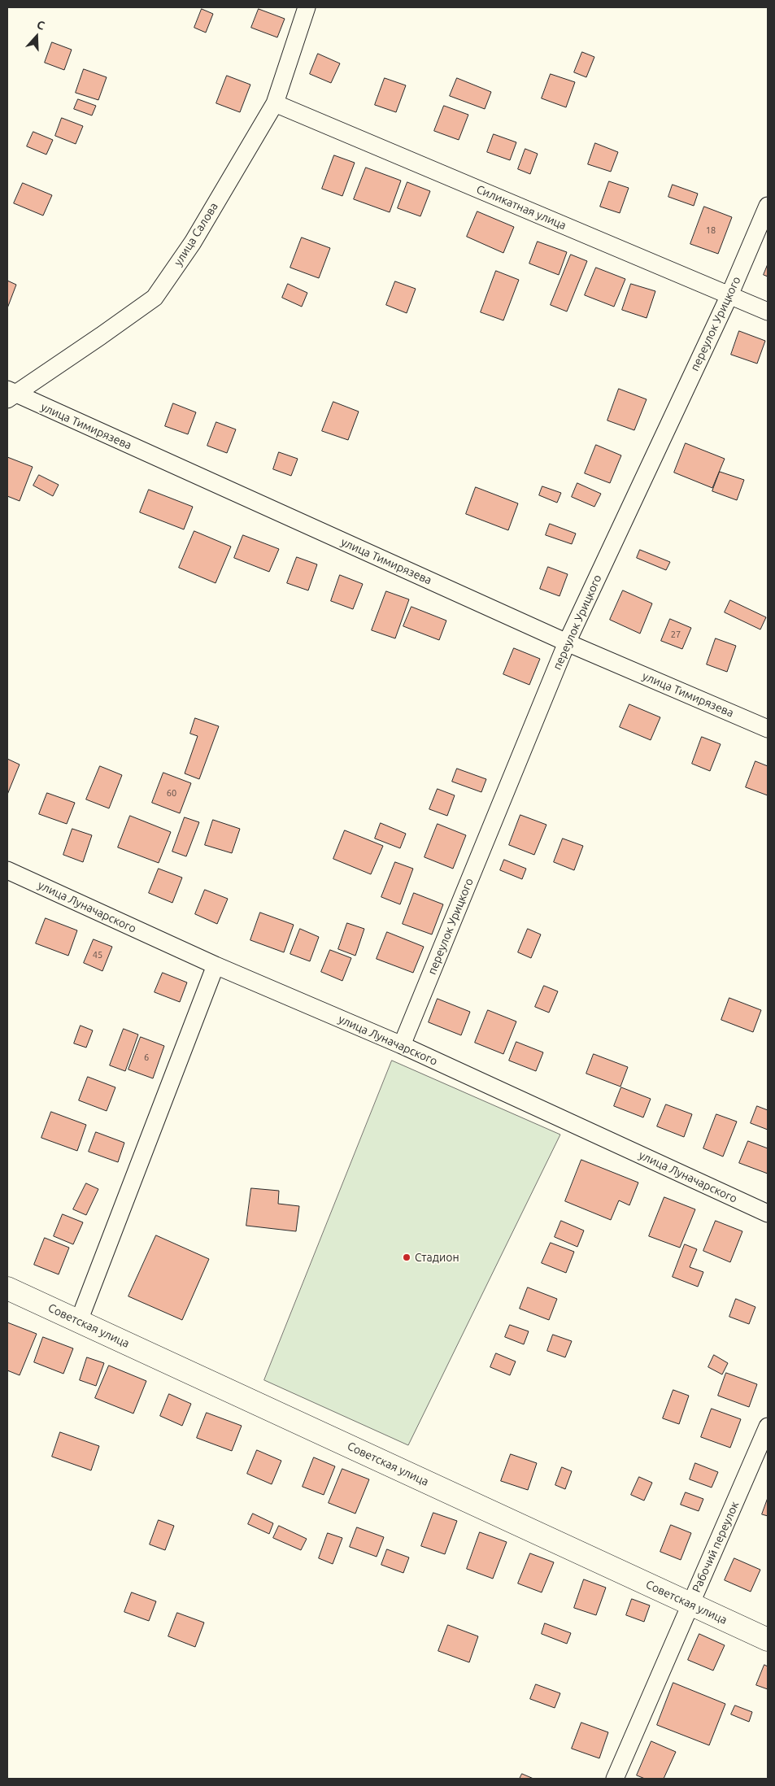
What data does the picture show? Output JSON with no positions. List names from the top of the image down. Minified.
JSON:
{"streets":{"main road":["Советская улица"],"street":["Силикатная улица","улица Салова","переулок Урицкого","улица Тимирязева","улица Луначарского","Рабочий переулок"]},"crossings":[["Силикатная улица","улица Салова"],["Силикатная улица","переулок Урицкого"],["улица Салова","улица Тимирязева"],["переулок Урицкого","улица Тимирязева"],["переулок Урицкого","улица Луначарского"],["Советская улица","Рабочий переулок"]],"places":["Стадион"],"house_numbers":["18","27","60","45","6"],"north":"top"}
